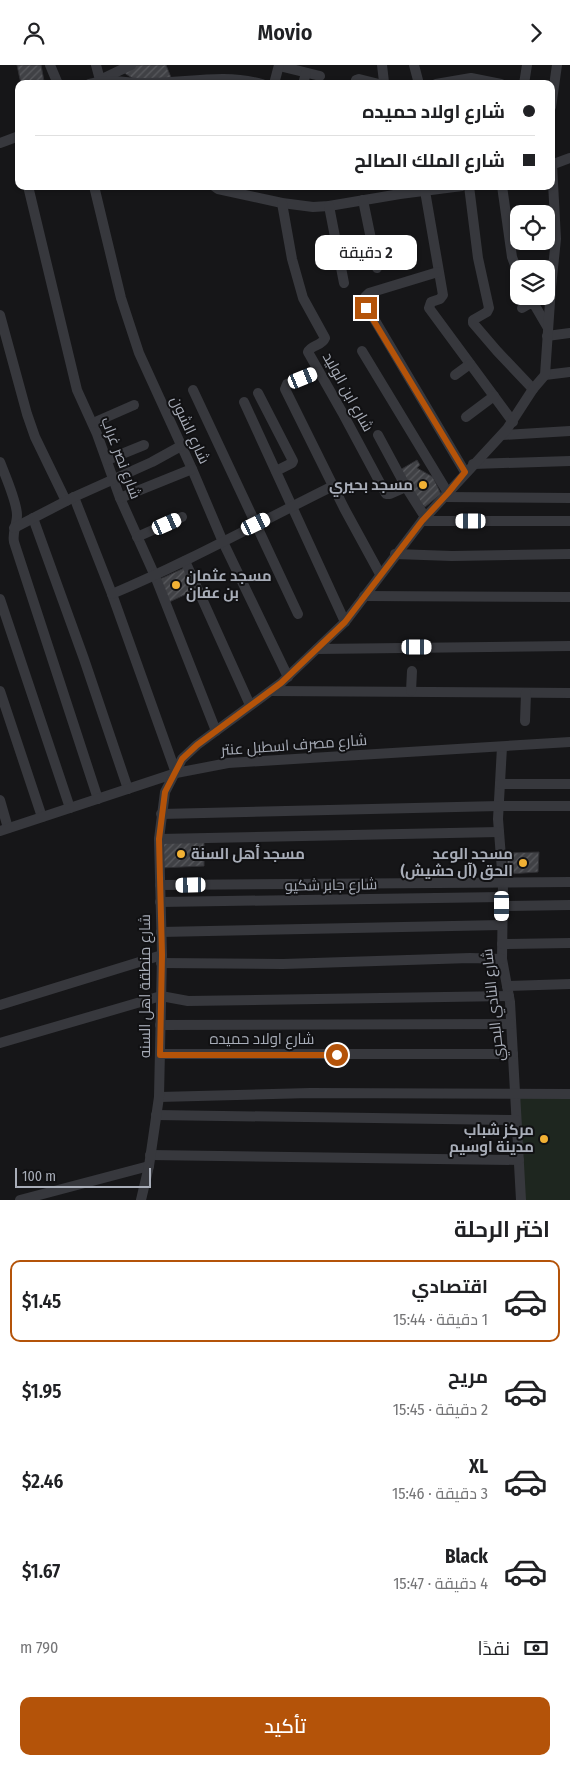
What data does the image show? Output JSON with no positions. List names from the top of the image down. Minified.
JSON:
{"streets":{"street":["شارع ابن الوليد","شارع الشون","شارع نصر غراب","شارع مصرف اسطبل عنتر","شارع جابر شكيو","شارع منطقة اهل السنه","شارع النادي البحري","شارع اولاد حميده"]},"crossings":[["شارع الشون","شارع منطقة اهل السنه"],["شارع نصر غراب","شارع منطقة اهل السنه"],["شارع مصرف اسطبل عنتر","شارع منطقة اهل السنه"],["شارع مصرف اسطبل عنتر","شارع النادي البحري"],["شارع جابر شكيو","شارع منطقة اهل السنه"],["شارع جابر شكيو","شارع النادي البحري"],["شارع منطقة اهل السنه","شارع اولاد حميده"],["شارع النادي البحري","شارع اولاد حميده"]],"places":["مسجد بحيري","مسجد عثمان بن عفان","مسجد أهل السنة","مسجد الوعد الحق (آل حشيش)","مركز شباب مدينة اوسيم"],"scale_bar":"100 m","page":{"header":"Movio","banner":["شارع اولاد حميده","شارع الملك الصالح"],"bubble":"2 دقيقة","scale":"100 m","heading":"اختر الرحلة","list":[{"name":"اقتصادي","note":"1 دقيقة · 15:44","value":"$1.45"},{"name":"مريح","note":"2 دقيقة · 15:45","value":"$1.95"},{"name":"XL","note":"3 دقيقة · 15:46","value":"$2.46"},{"name":"Black","note":"4 دقيقة · 15:47","value":"$1.67"}],"pay":["نقدًا","790 m"],"buttons":"تأكيد"}}
